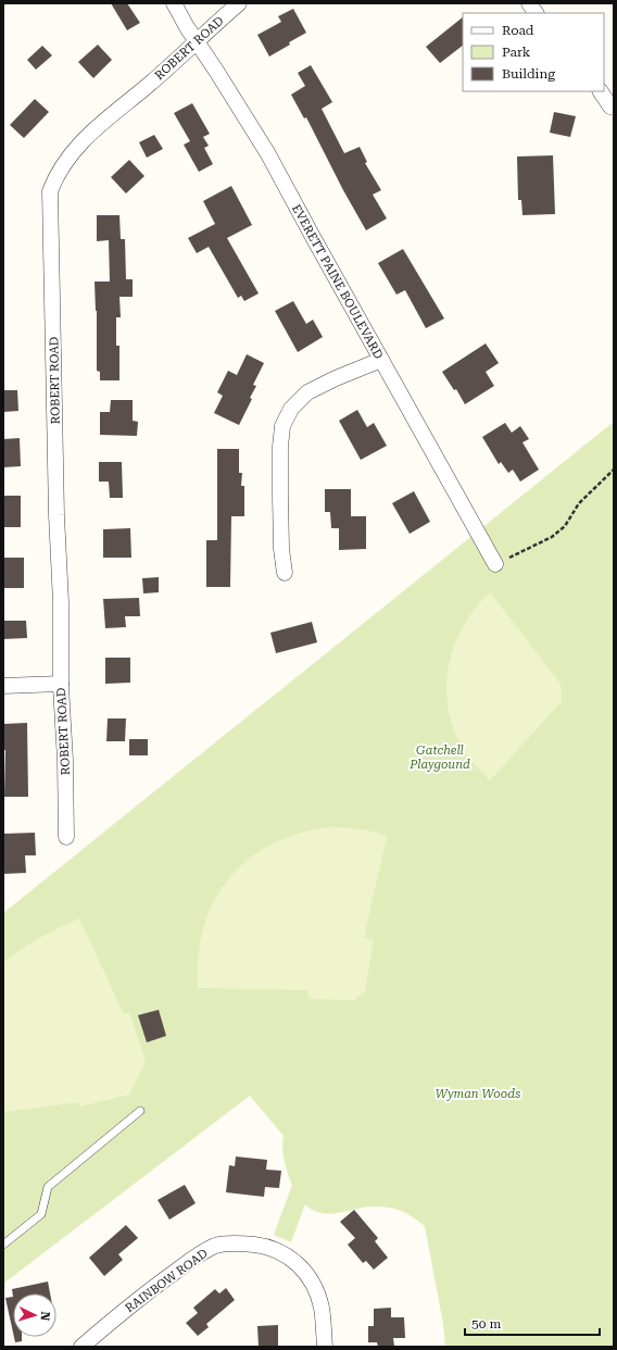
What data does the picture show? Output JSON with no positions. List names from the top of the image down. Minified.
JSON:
{"streets":{"street":["ROBERT ROAD","EVERETT PAINE BOULEVARD","RAINBOW ROAD"]},"crossings":[["ROBERT ROAD","EVERETT PAINE BOULEVARD"]],"parks":["Gatchell Playgound","Wyman Woods"],"legend":["Road","Park","Building"],"scale_bar":"50 m","north":"right"}
